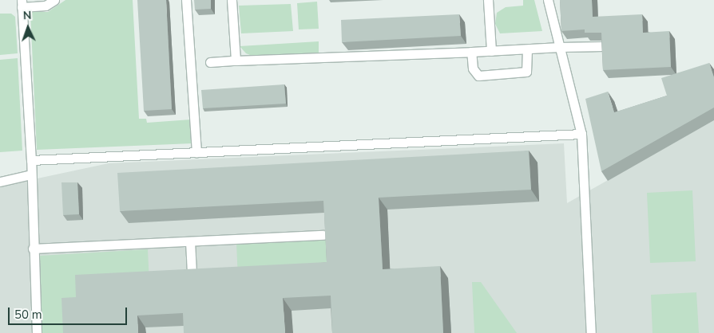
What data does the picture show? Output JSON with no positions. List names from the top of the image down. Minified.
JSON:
{"scale_bar":"50 m","north":"top"}
